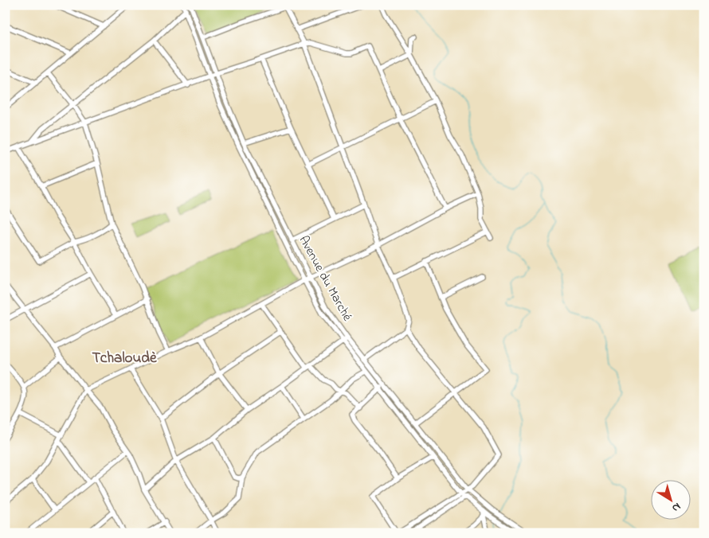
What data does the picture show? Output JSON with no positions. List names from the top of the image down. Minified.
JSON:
{"streets":{"street":["Avenue du Marché"]},"districts":["Tchaloudè"],"north":"bottom right"}
